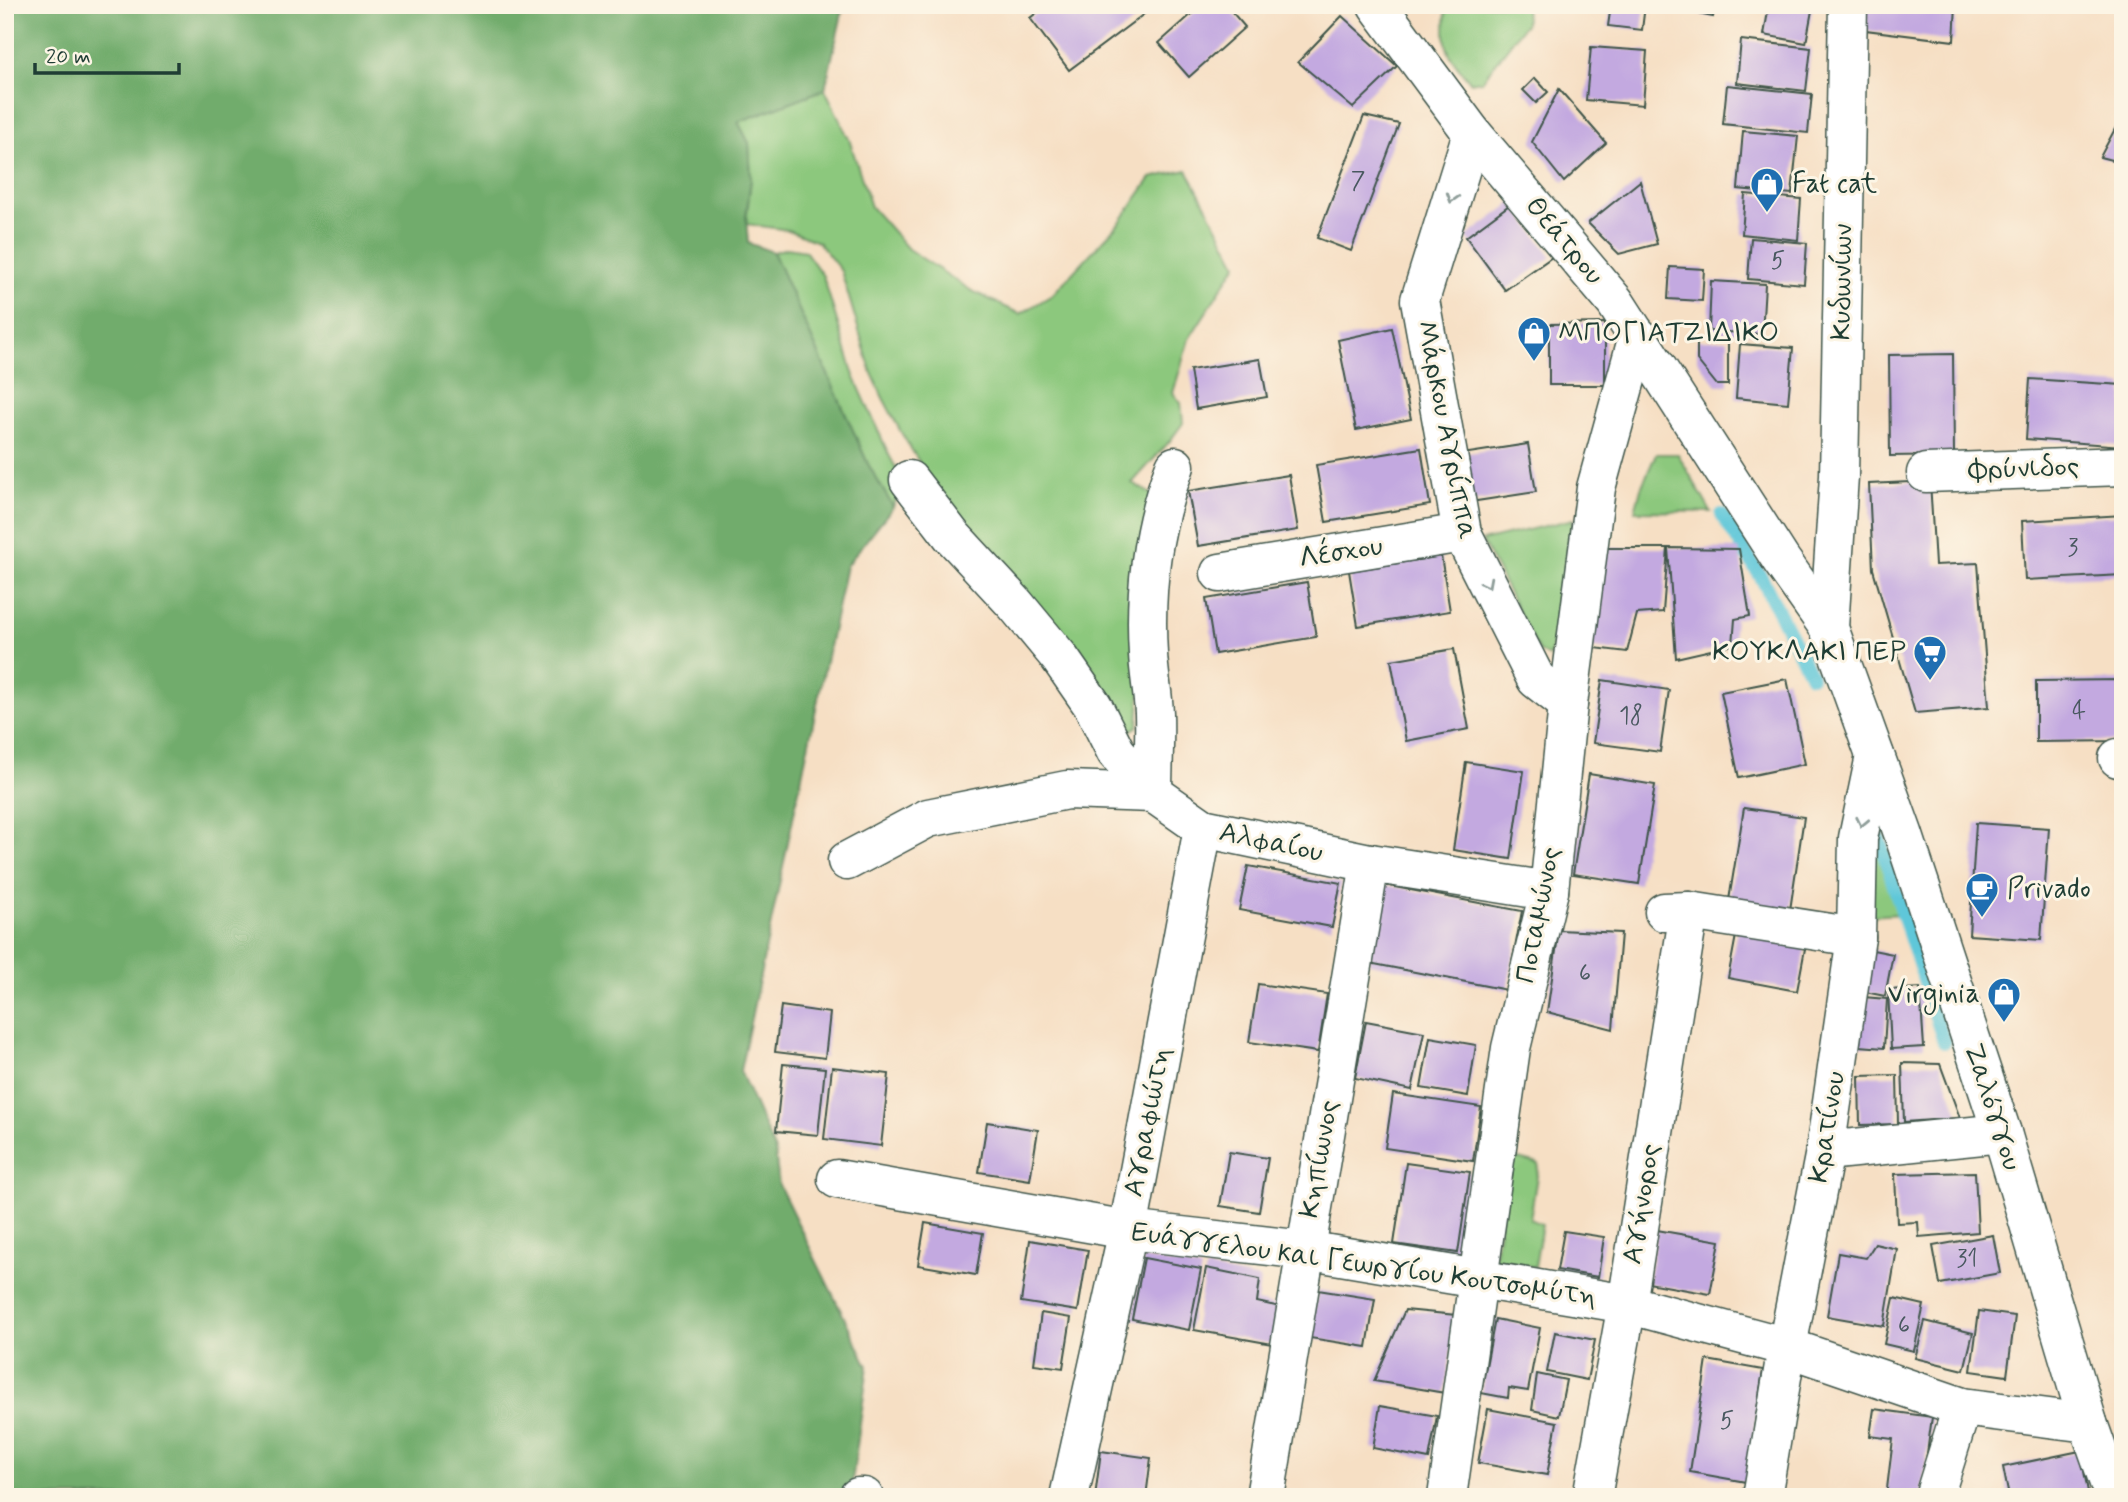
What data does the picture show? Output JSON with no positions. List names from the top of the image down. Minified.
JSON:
{"streets":{"street":["Θεάτρου","Κυδωνίων","Μάρκου Αγρίππα","Φρύνιδος","Λέσχου","Αλφαίου","Ποταμώνος","Ζαλόγγου","Αγραφιώτη","Κρατίνου","Κηπίωνος","Αγήνορος","Ευάγγελου και Γεωργίου Κουτσομύτη"]},"crossings":[["Θεάτρου","Μάρκου Αγρίππα"],["Θεάτρου","Ποταμώνος"],["Θεάτρου","Ζαλόγγου"],["Κυδωνίων","Ζαλόγγου"],["Μάρκου Αγρίππα","Λέσχου"],["Μάρκου Αγρίππα","Ποταμώνος"],["Αλφαίου","Ποταμώνος"],["Αλφαίου","Αγραφιώτη"],["Αλφαίου","Κηπίωνος"],["Ποταμώνος","Ευάγγελου και Γεωργίου Κουτσομύτη"],["Ζαλόγγου","Κρατίνου"],["Ζαλόγγου","Ευάγγελου και Γεωργίου Κουτσομύτη"],["Αγραφιώτη","Ευάγγελου και Γεωργίου Κουτσομύτη"],["Κρατίνου","Αγήνορος"],["Κρατίνου","Ευάγγελου και Γεωργίου Κουτσομύτη"],["Κηπίωνος","Ευάγγελου και Γεωργίου Κουτσομύτη"],["Αγήνορος","Ευάγγελου και Γεωργίου Κουτσομύτη"]],"one_way":["Μάρκου Αγρίππα"],"places":{"shop":["Fat cat","ΜΠΟΓΙΑΤΖΙΔΙΚΟ","Virginia"],"supermarket":["ΚΟΥΚΛΑΚΙ ΠΕΡ"],"cafe":["Privado"]},"house_numbers":["7","5","3","4","18","6","31","6","5"],"scale_bar":"20 m"}
